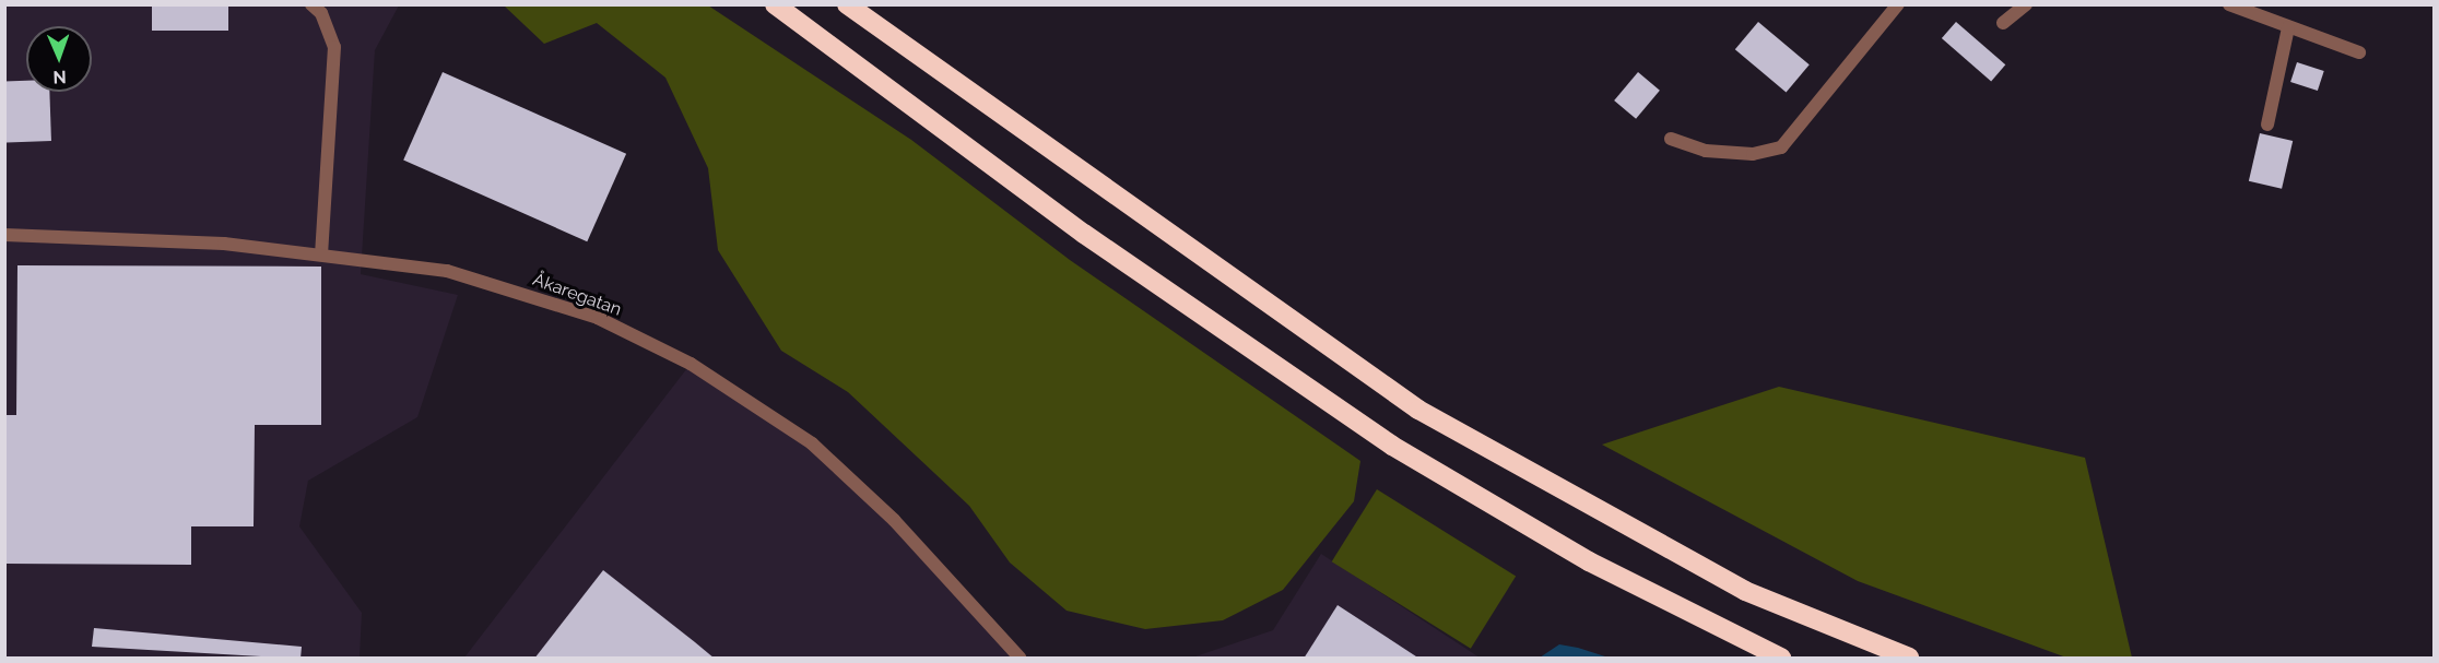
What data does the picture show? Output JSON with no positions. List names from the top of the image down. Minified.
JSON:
{"streets":{"street":["Åkaregatan"]},"north":"bottom"}
